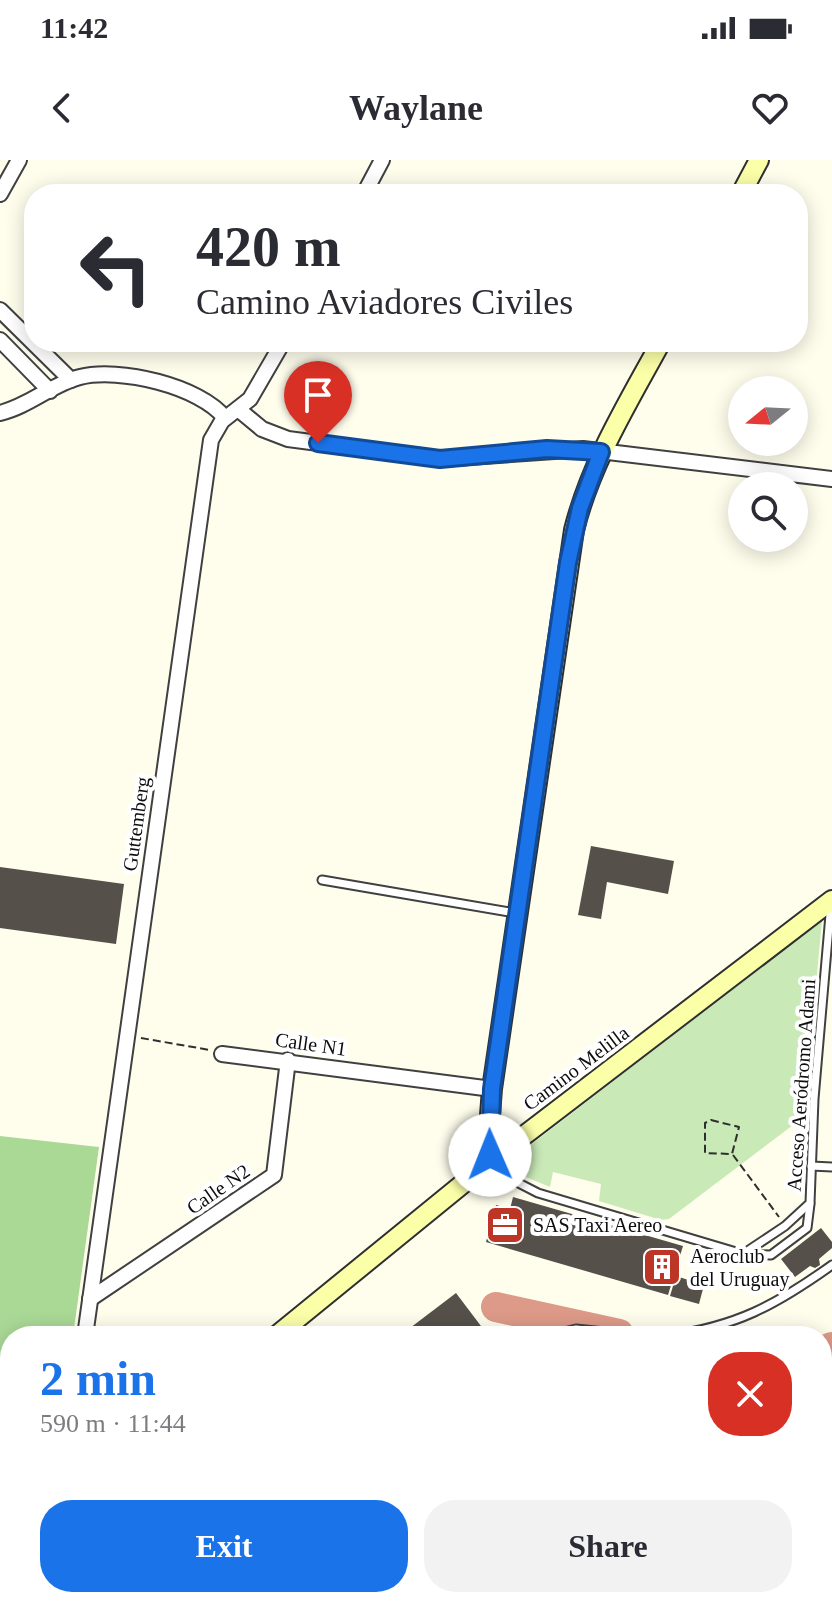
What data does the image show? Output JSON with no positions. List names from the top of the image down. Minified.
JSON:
{"streets":{"street":["Guttemberg","Calle N1","Camino Melilla","Calle N2"],"lane":["Acceso Aeródromo Adami"]},"crossings":[["Guttemberg","Calle N2"],["Calle N1","Calle N2"],["Camino Melilla","Acceso Aeródromo Adami"]],"places":{"office":["SAS Taxi Aereo"],"building":["Aeroclub del Uruguay"]},"north":"left","page":{"status":"11:42","header":"Waylane","turn":["420 m","Camino Aviadores Civiles"],"heading":["2 min","590 m · 11:44"],"buttons":["Exit","Share"]}}
